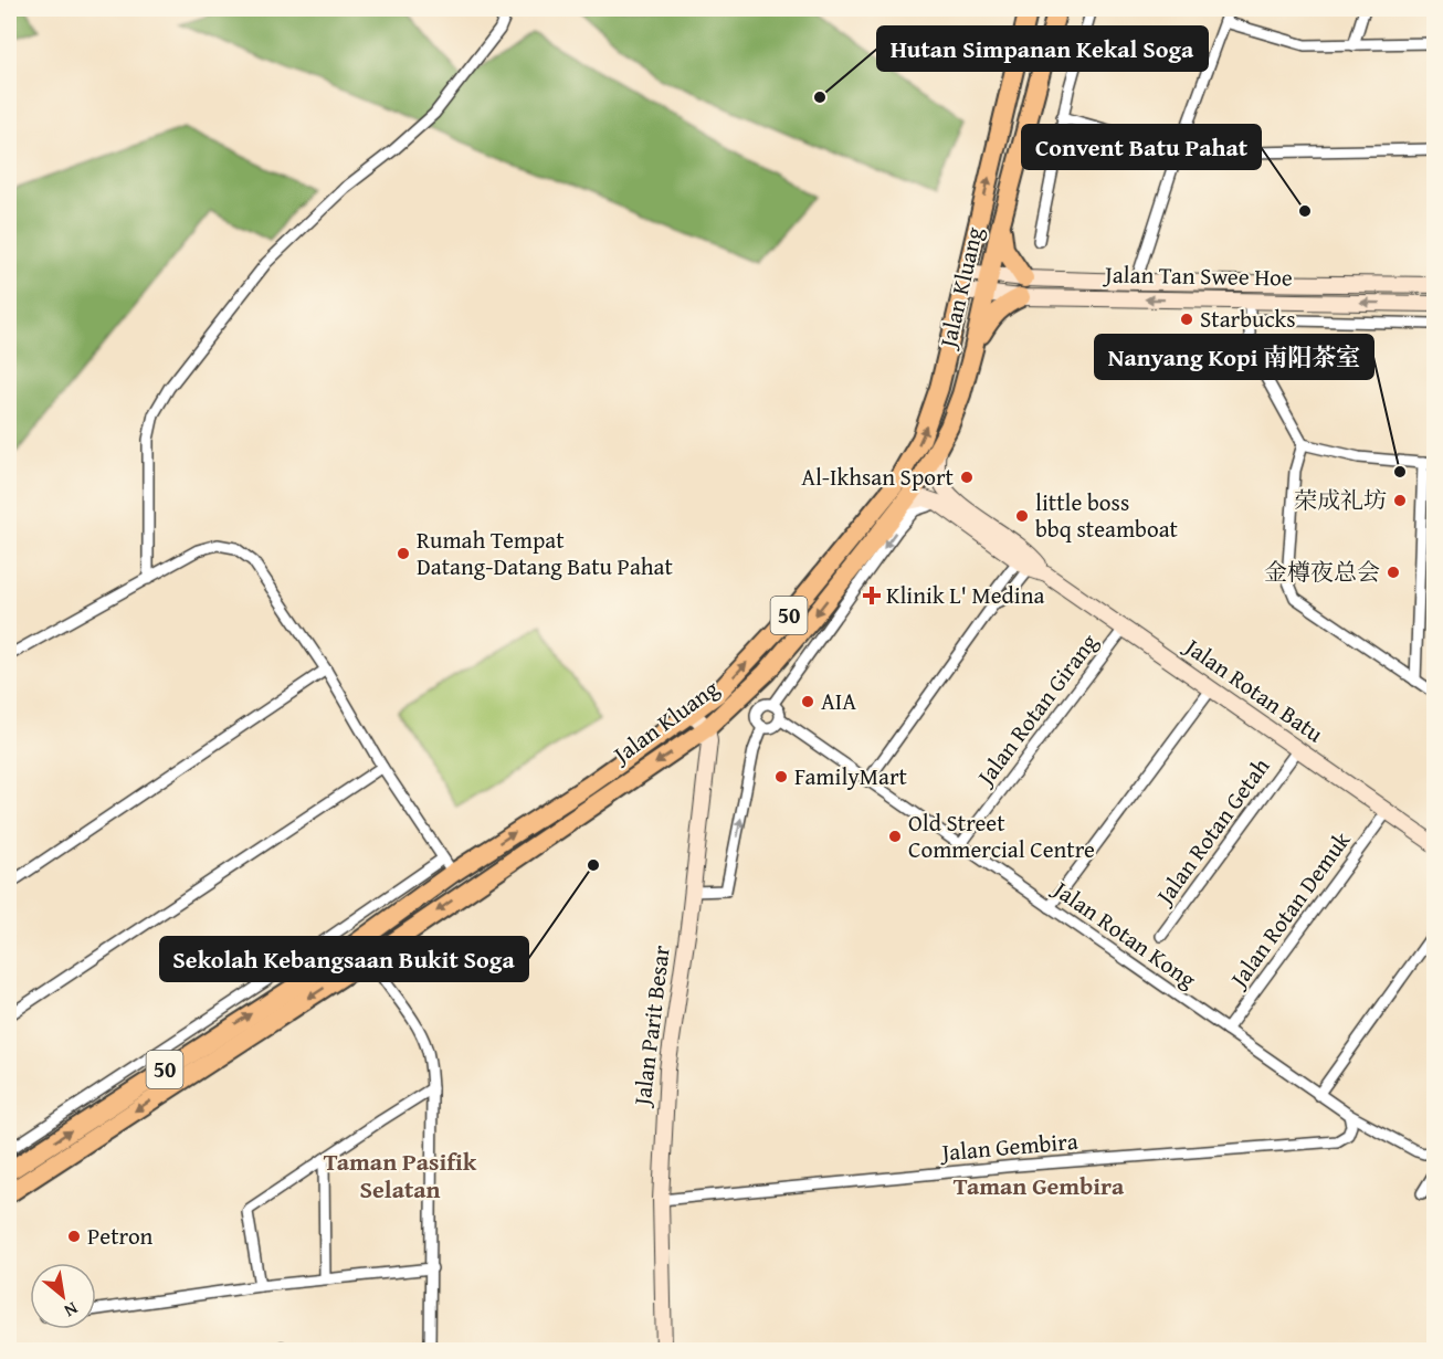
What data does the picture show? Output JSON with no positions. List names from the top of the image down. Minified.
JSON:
{"streets":{"highway":["Jalan Kluang","50"],"street":["Jalan Tan Swee Hoe","Jalan Rotan Batu","Jalan Rotan Girang","Jalan Rotan Getah","Jalan Rotan Demuk","Jalan Rotan Kong","Jalan Parit Besar","Jalan Gembira"]},"crossings":[["Jalan Tan Swee Hoe","Jalan Kluang"],["Jalan Kluang","Jalan Rotan Batu"],["Jalan Kluang","Jalan Parit Besar"],["Jalan Rotan Batu","Jalan Rotan Girang"],["Jalan Rotan Batu","Jalan Rotan Getah"],["Jalan Rotan Batu","Jalan Rotan Demuk"],["Jalan Rotan Girang","Jalan Rotan Kong"],["Jalan Rotan Demuk","Jalan Rotan Kong"],["Jalan Rotan Kong","Jalan Gembira"],["Jalan Parit Besar","Jalan Gembira"]],"districts":["Taman Pasifik Selatan","Taman Gembira"],"places":{"other":["Hutan Simpanan Kekal Soga","Convent Batu Pahat","Starbucks","Nanyang Kopi 南阳茶室","Al-Ikhsan Sport","荣成礼坊","little boss bbq steamboat","Rumah Tempat Datang-Datang Batu Pahat","金樽夜总会","AIA","FamilyMart","Old Street Commercial Centre","Sekolah Kebangsaan Bukit Soga","Petron"],"health":["Klinik L' Medina"]},"north":"bottom right"}
